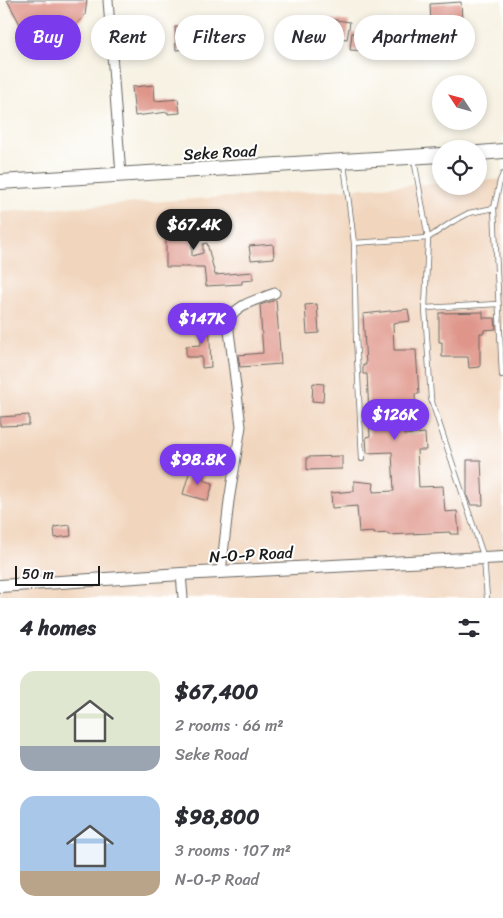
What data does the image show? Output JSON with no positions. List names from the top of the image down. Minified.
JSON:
{"streets":{"main road":["Seke Road"],"street":["N-O-P Road"]},"scale_bar":"50 m","north":"top left","page":{"chip":["Buy","Rent","Filters","New","Apartment"],"price":["$67.4K","$147K","$126K","$98.8K"],"scale":"50 m","heading":"4 homes","list":[{"name":"$67,400","note":"2 rooms · 66 m² · Seke Road"},{"name":"$98,800","note":"3 rooms · 107 m² · N-O-P Road"}]}}
